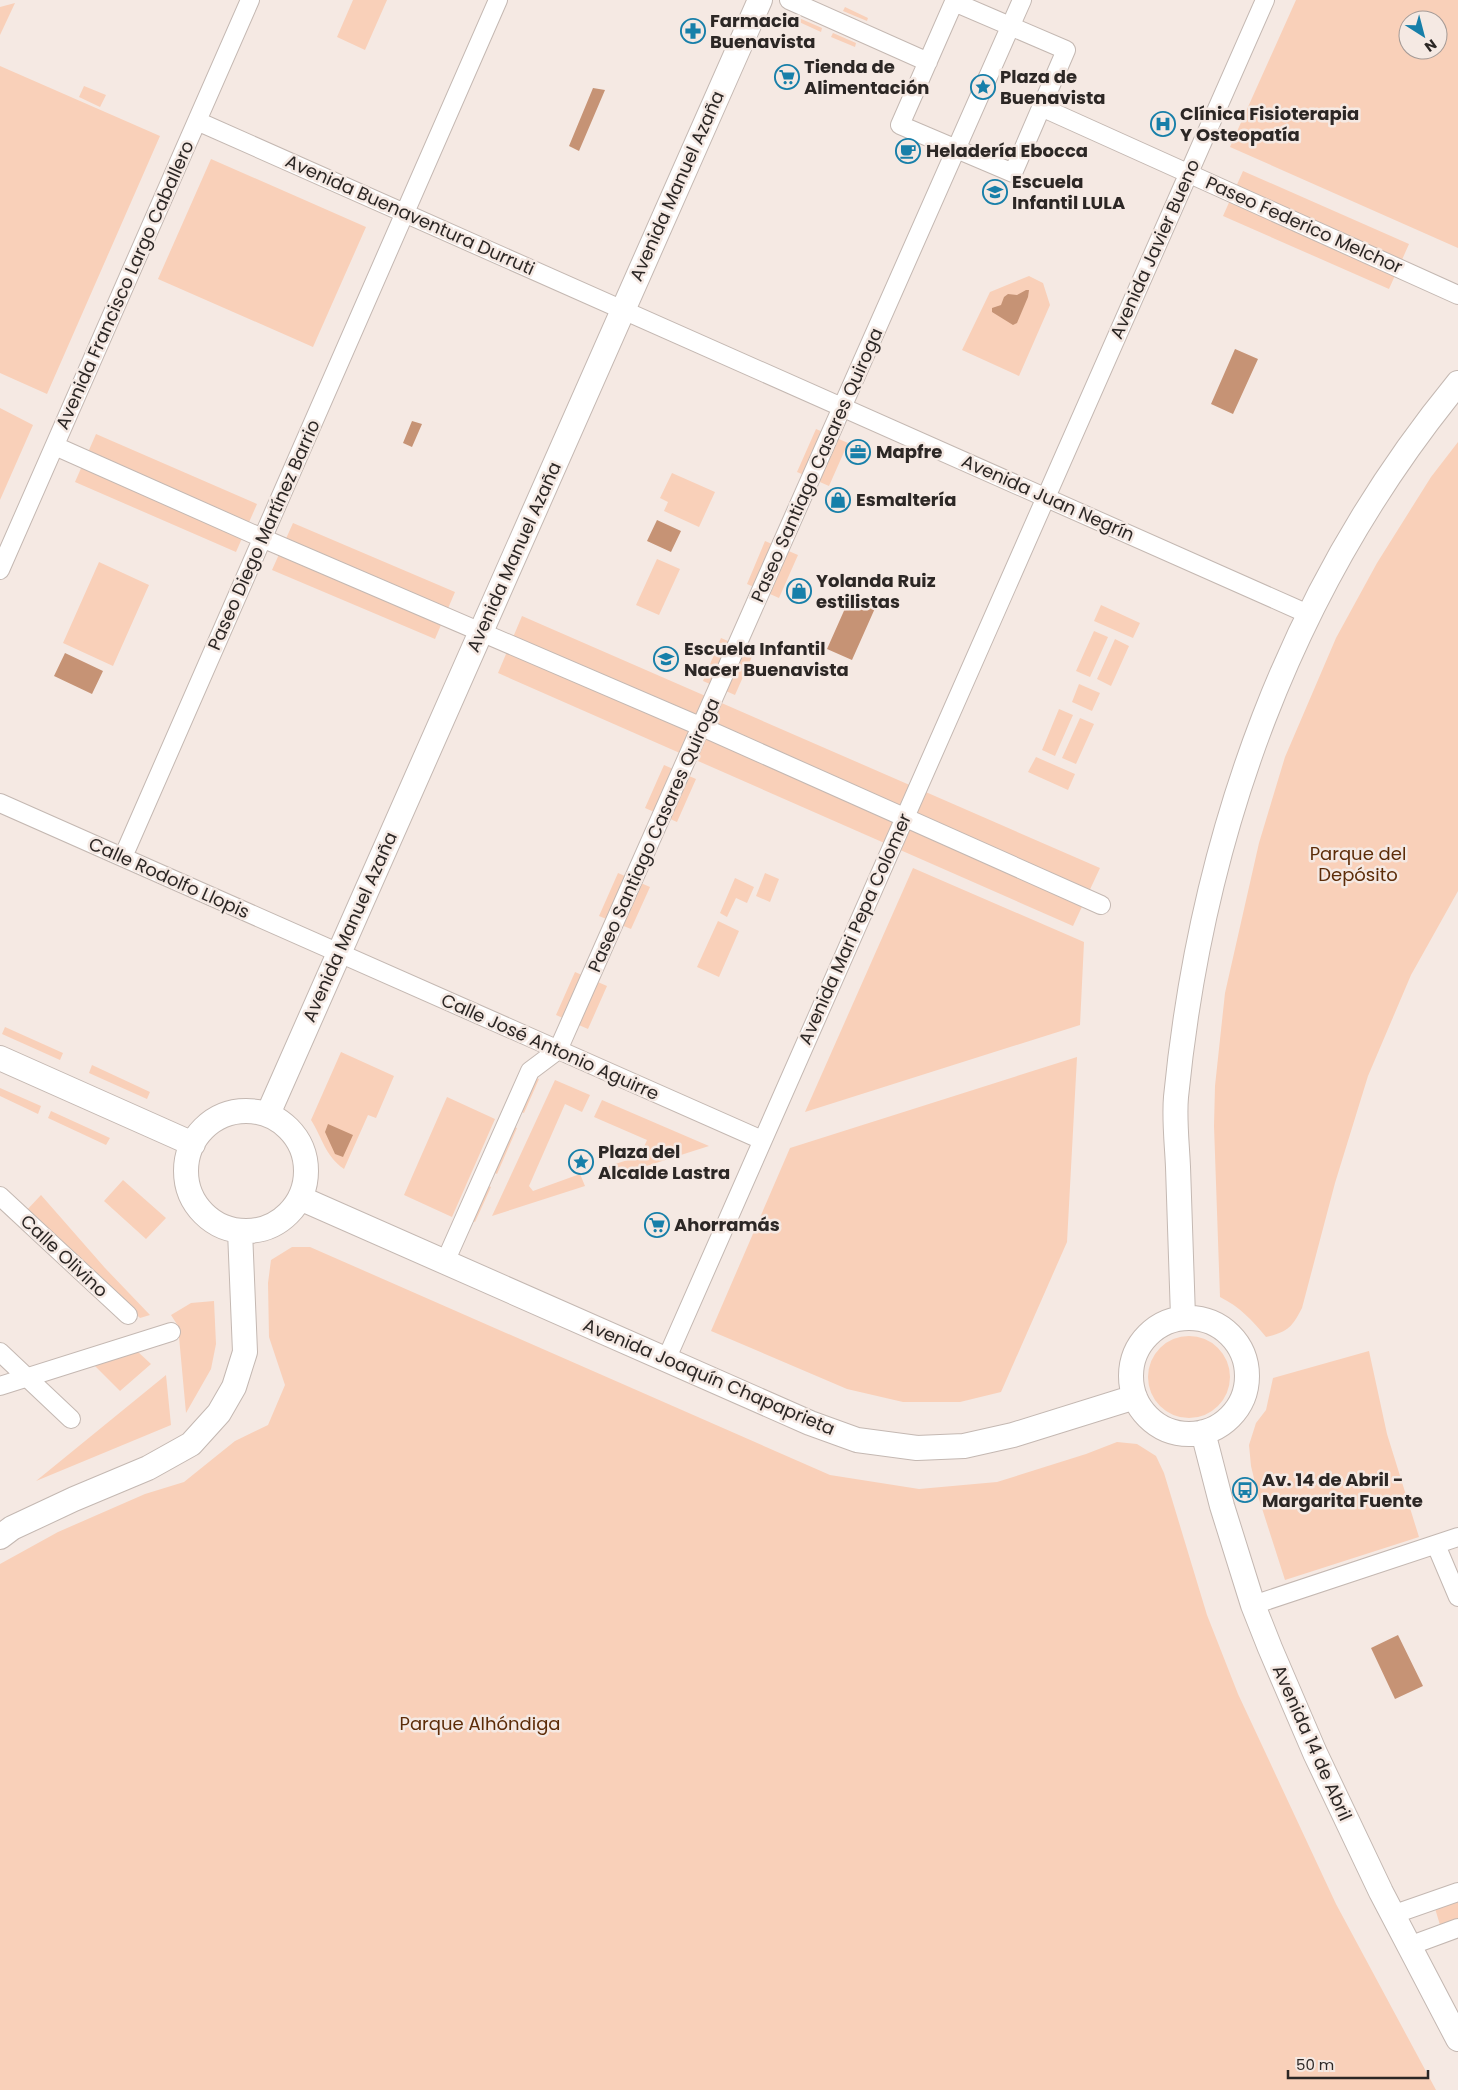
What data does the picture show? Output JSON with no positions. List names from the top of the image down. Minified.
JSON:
{"streets":{"street":["Avenida Manuel Azaña","Avenida Buenaventura Durruti","Paseo Federico Melchor","Avenida Javier Bueno","Avenida Francisco Largo Caballero","Paseo Santiago Casares Quiroga","Avenida Juan Negrín","Paseo Diego Martínez Barrio","Calle Rodolfo Llopis","Avenida Mari Pepa Colomer","Calle José Antonio Aguirre","Calle Olivino","Avenida Joaquín Chapaprieta","Avenida 14 de Abril"]},"crossings":[["Avenida Manuel Azaña","Avenida Buenaventura Durruti"],["Avenida Manuel Azaña","Avenida Juan Negrín"],["Avenida Manuel Azaña","Calle Rodolfo Llopis"],["Avenida Manuel Azaña","Calle José Antonio Aguirre"],["Avenida Manuel Azaña","Avenida Joaquín Chapaprieta"],["Avenida Buenaventura Durruti","Avenida Francisco Largo Caballero"],["Avenida Buenaventura Durruti","Avenida Juan Negrín"],["Avenida Buenaventura Durruti","Paseo Diego Martínez Barrio"],["Paseo Federico Melchor","Avenida Javier Bueno"],["Avenida Javier Bueno","Avenida Juan Negrín"],["Avenida Javier Bueno","Avenida Mari Pepa Colomer"],["Paseo Santiago Casares Quiroga","Avenida Juan Negrín"],["Paseo Santiago Casares Quiroga","Calle José Antonio Aguirre"],["Paseo Santiago Casares Quiroga","Avenida Joaquín Chapaprieta"],["Avenida Juan Negrín","Avenida Mari Pepa Colomer"],["Paseo Diego Martínez Barrio","Calle Rodolfo Llopis"],["Calle Rodolfo Llopis","Calle José Antonio Aguirre"],["Avenida Mari Pepa Colomer","Calle José Antonio Aguirre"],["Avenida Mari Pepa Colomer","Avenida Joaquín Chapaprieta"],["Avenida Joaquín Chapaprieta","Avenida 14 de Abril"]],"parks":["Parque del Depósito","Parque Alhóndiga"],"places":{"pharmacy":["Farmacia Buenavista"],"supermarket":["Tienda de Alimentación","Ahorramás"],"place":["Plaza de Buenavista","Plaza del Alcalde Lastra"],"hospital":["Clínica Fisioterapia Y Osteopatía"],"cafe":["Heladería Ebocca"],"school or university":["Escuela Infantil LULA","Escuela Infantil Nacer Buenavista"],"office":["Mapfre"],"shop":["Esmaltería","Yolanda Ruiz estilistas"],"bus stop":["Av. 14 de Abril - Margarita Fuente"]},"scale_bar":"50 m","north":"bottom right"}
